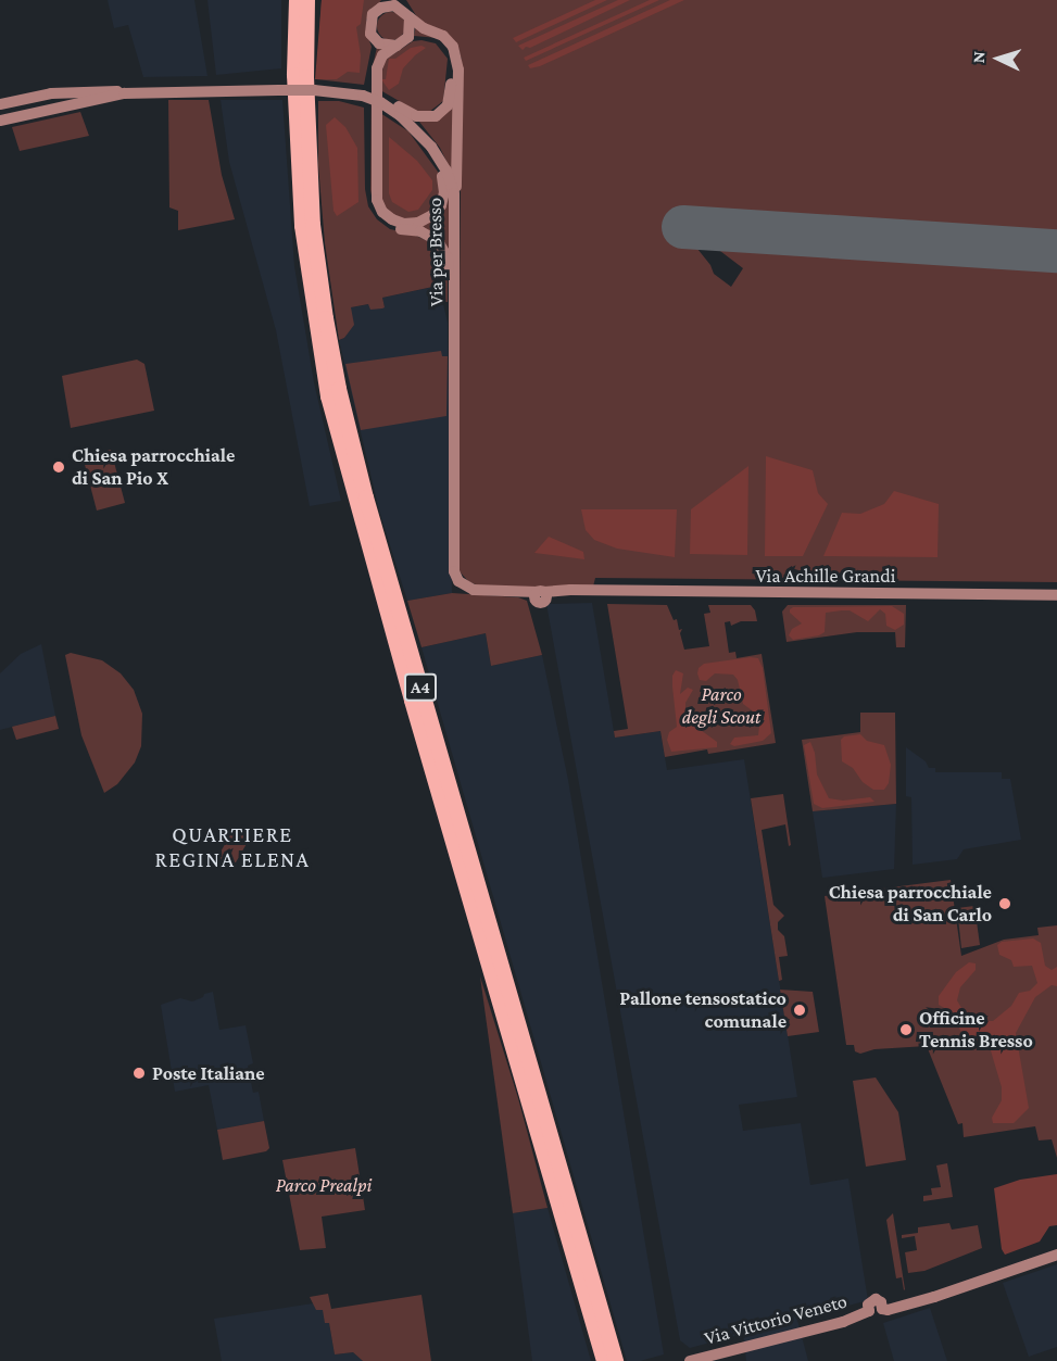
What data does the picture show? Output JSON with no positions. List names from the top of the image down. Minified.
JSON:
{"streets":{"highway":["A4"],"street":["Via per Bresso","Via Achille Grandi","Via Vittorio Veneto"]},"crossings":[["Via per Bresso","Via Achille Grandi"]],"districts":["QUARTIERE REGINA ELENA"],"parks":["Parco degli Scout","Parco Prealpi"],"places":["Chiesa parrocchiale di San Pio X","Chiesa parrocchiale di San Carlo","Pallone tensostatico comunale","Officine Tennis Bresso","Poste Italiane"],"north":"left"}
